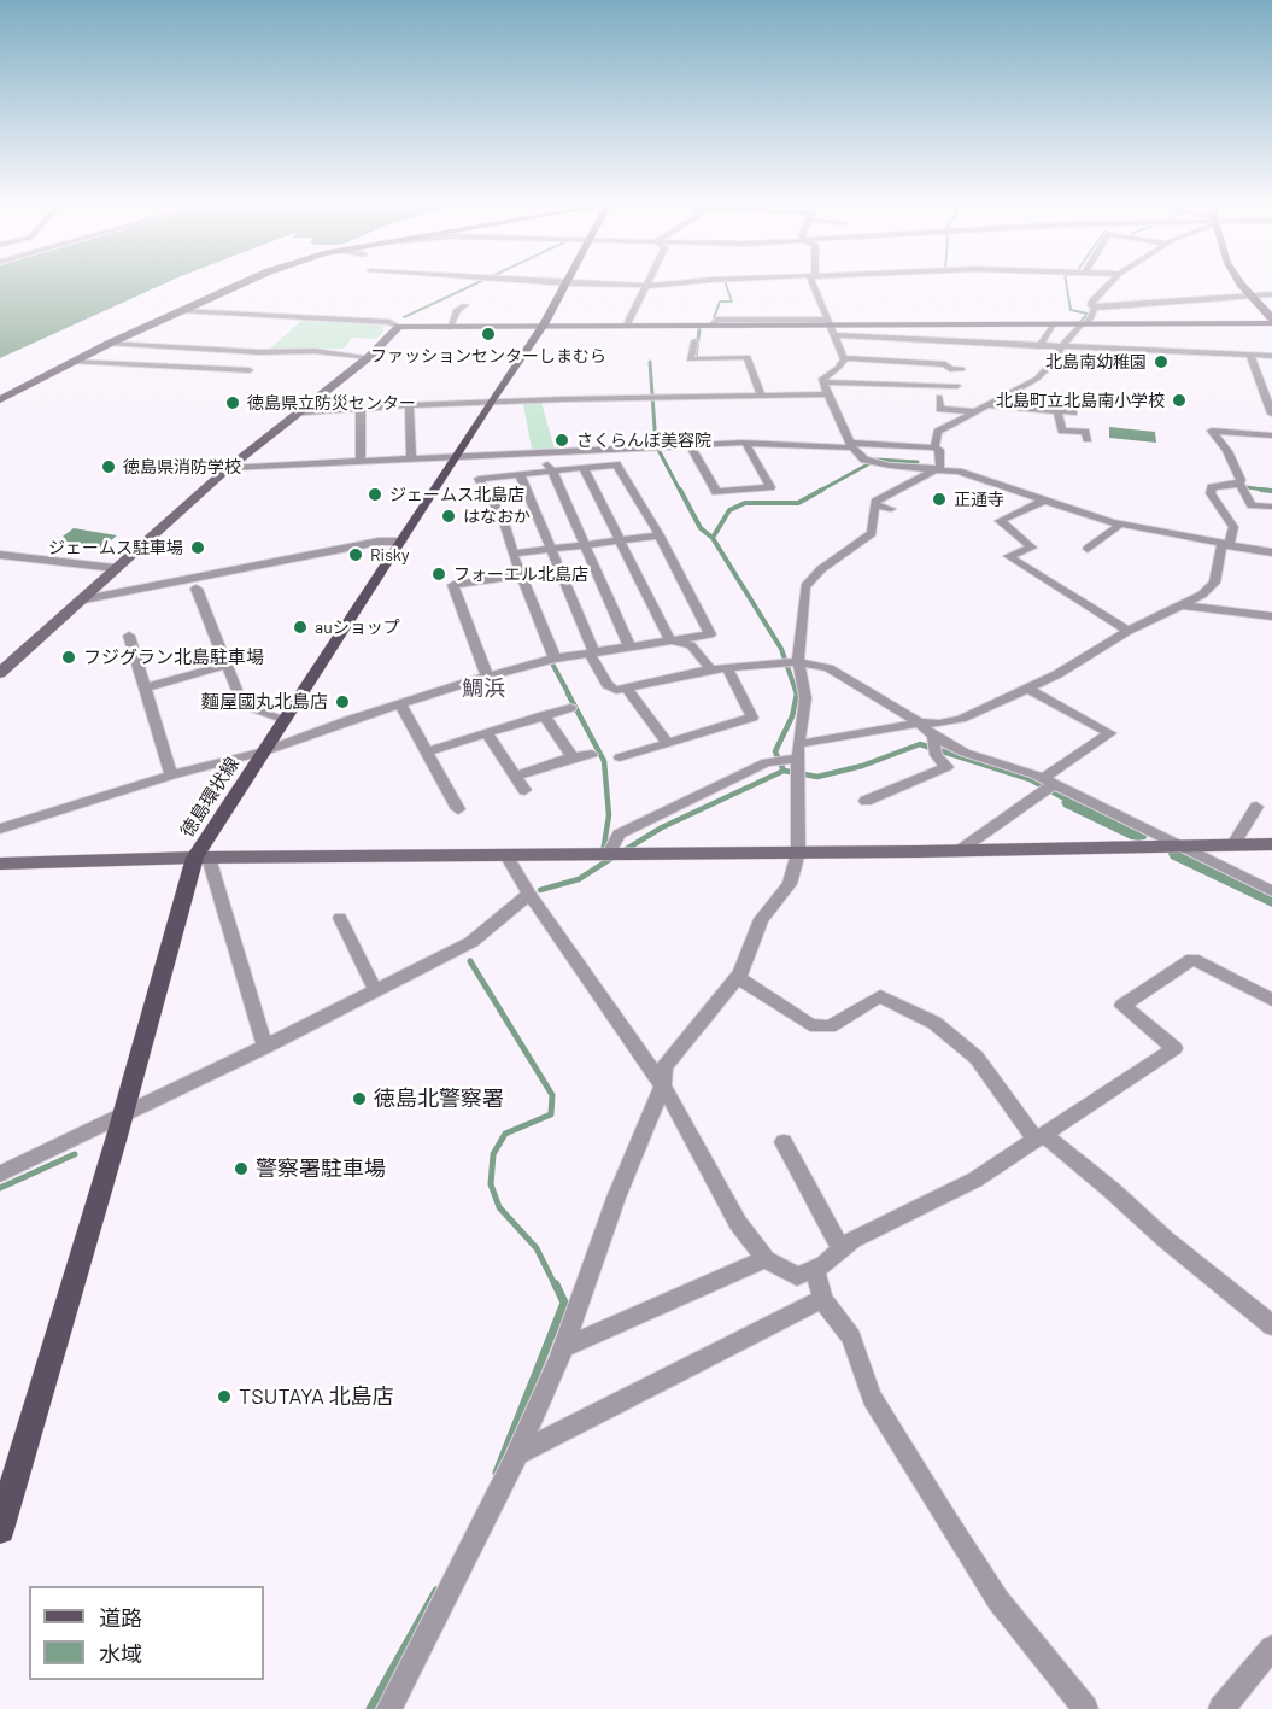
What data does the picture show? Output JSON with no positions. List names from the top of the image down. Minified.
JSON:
{"streets":{"main road":["徳島環状線"]},"districts":["鯛浜"],"places":["ファッションセンターしまむら","北島南幼稚園","北島町立北島南小学校","徳島県立防災センター","さくらんぼ美容院","徳島県消防学校","ジェームス北島店","正通寺","はなおか","ジェームス駐車場","Risky","フォーエル北島店","auショップ","フジグラン北島駐車場","麵屋國丸北島店","徳島北警察署","警察署駐車場","TSUTAYA 北島店"],"legend":["道路","水域"]}
